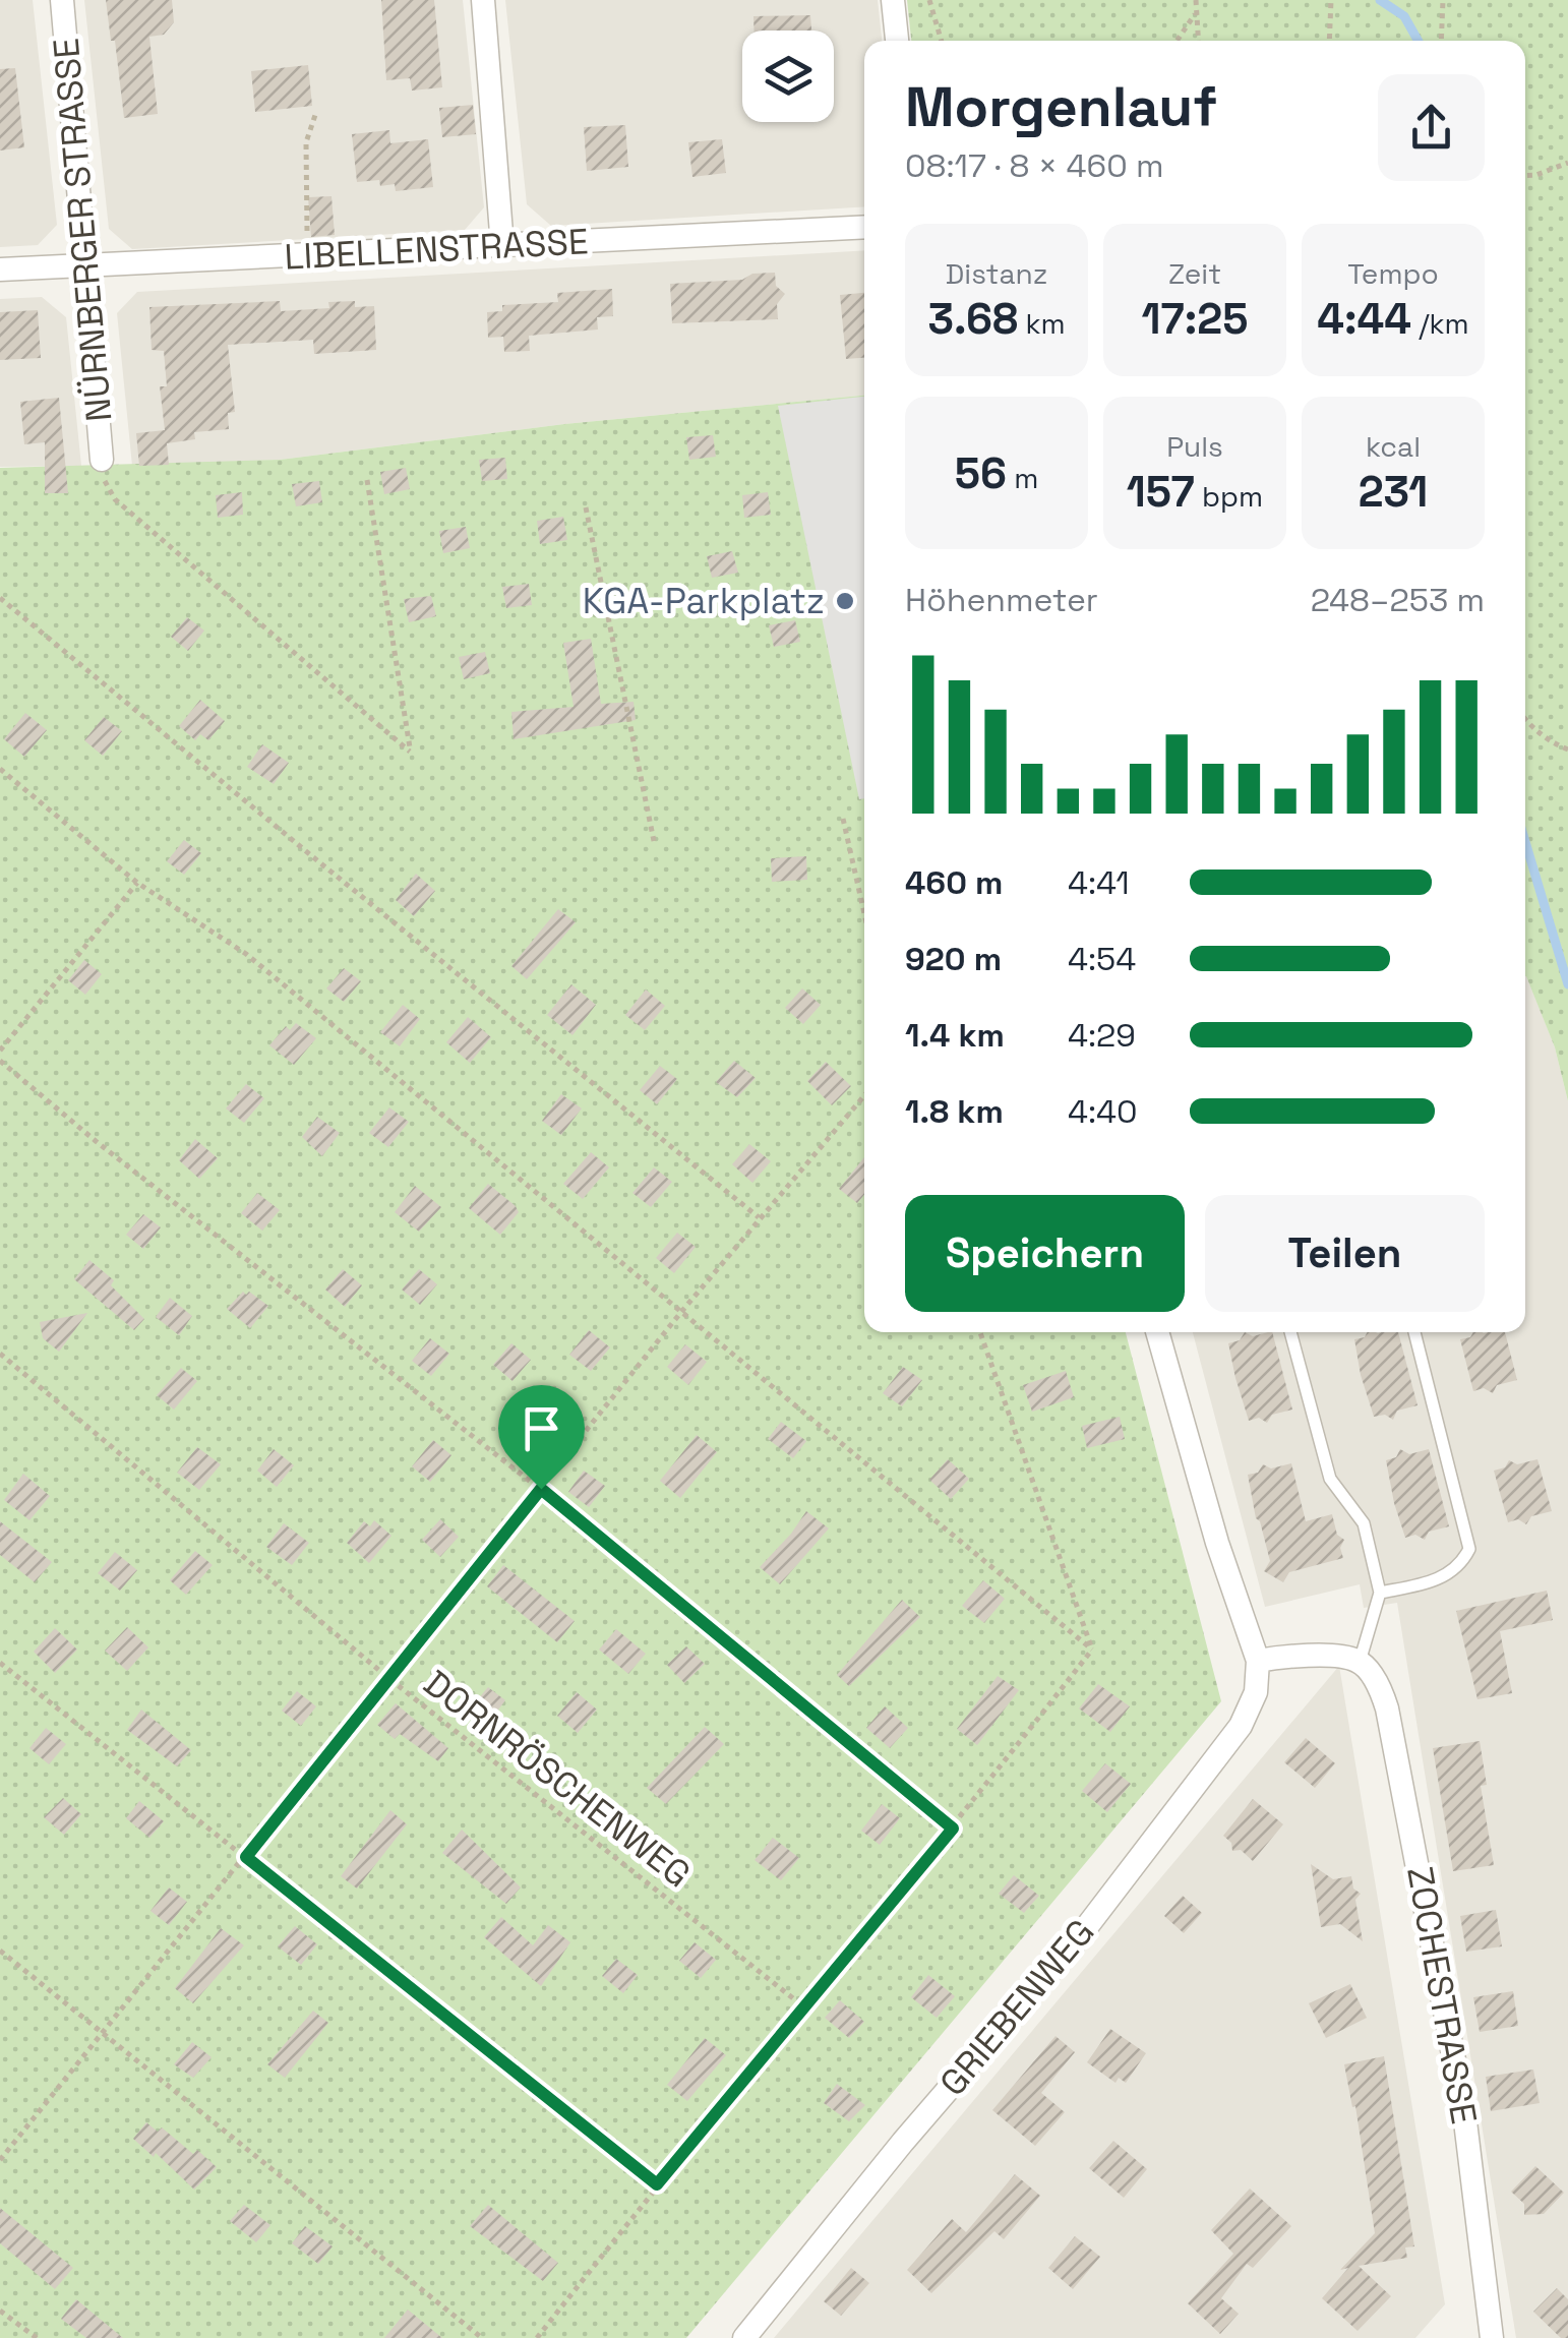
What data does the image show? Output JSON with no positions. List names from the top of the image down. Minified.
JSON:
{"streets":{"street":["NÜRNBERGER STRASSE","LIBELLENSTRASSE","ZOCHESTRASSE","GRIEBENWEG"],"path":["DORNRÖSCHENWEG"]},"crossings":[["NÜRNBERGER STRASSE","LIBELLENSTRASSE"]],"places":["KGA-Parkplatz"],"page":{"heading":["Morgenlauf","08:17 · 8 × 460 m"],"stats":[["Distanz","3.68 km"],["Zeit","17:25"],["Tempo","4:44 /km"],["56 m"],["Puls","157 bpm"],["kcal","231"]],"chart":["Höhenmeter","248–253 m"],"list":[{"name":"460 m","note":"4:41"},{"name":"920 m","note":"4:54"},{"name":"1.4 km","note":"4:29"},{"name":"1.8 km","note":"4:40"}],"buttons":["Speichern","Teilen"]}}
